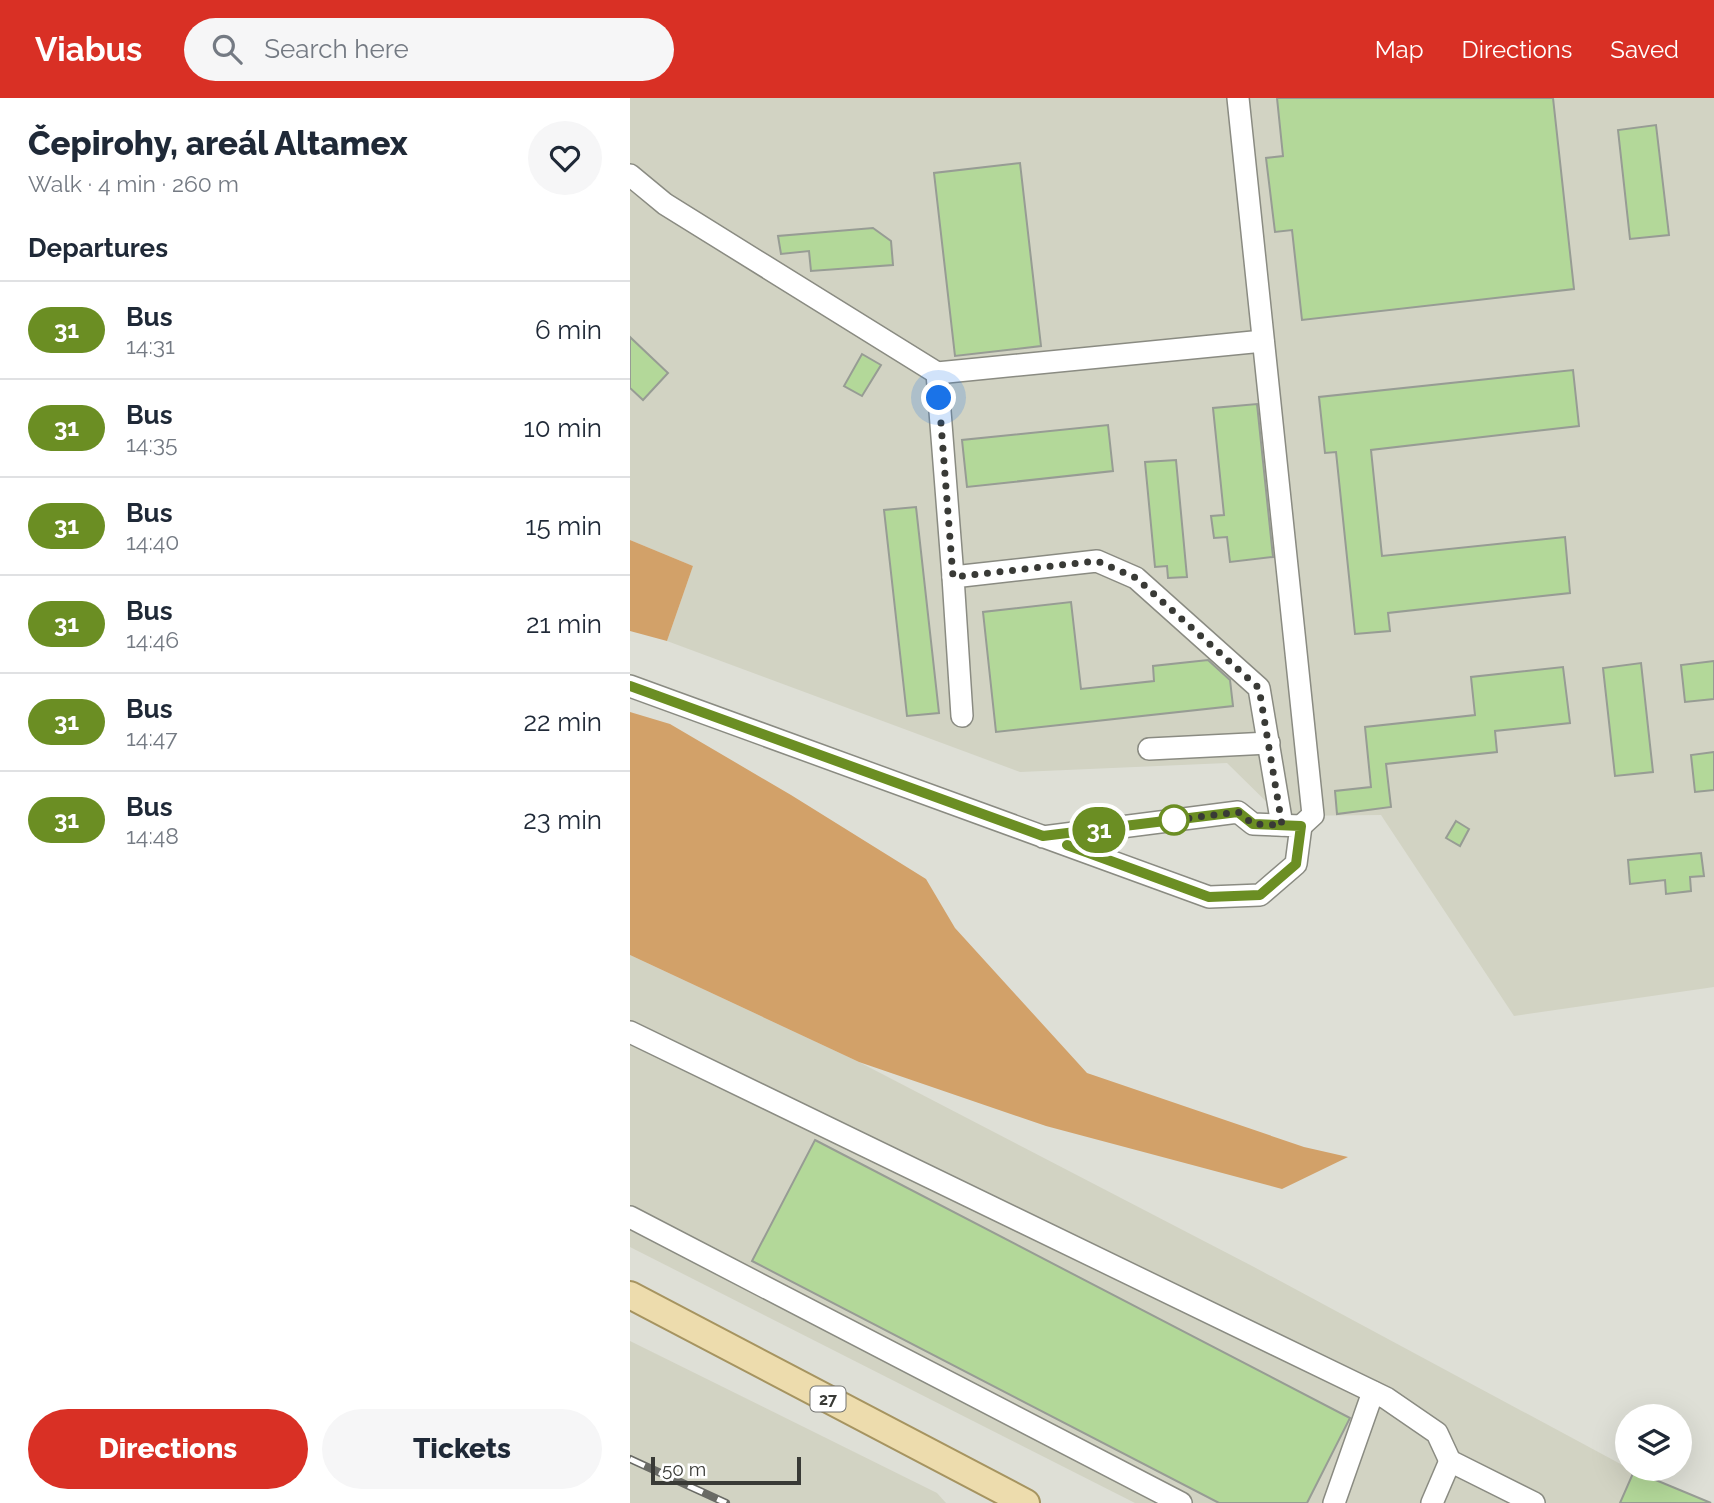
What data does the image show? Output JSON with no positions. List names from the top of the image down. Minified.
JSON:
{"streets":{"main road":["27"]},"lines":["bus line 31"],"scale_bar":"50 m","page":{"header":"Viabus","search":"Search here","nav":["Map","Directions","Saved"],"heading":[["Čepirohy, areál Altamex","Walk · 4 min · 260 m"],"Departures"],"on_map":"31","list":[{"mark":"31","name":"Bus","note":"14:31","value":"6 min"},{"mark":"31","name":"Bus","note":"14:35","value":"10 min"},{"mark":"31","name":"Bus","note":"14:40","value":"15 min"},{"mark":"31","name":"Bus","note":"14:46","value":"21 min"},{"mark":"31","name":"Bus","note":"14:47","value":"22 min"},{"mark":"31","name":"Bus","note":"14:48","value":"23 min"}],"buttons":["Directions","Tickets"],"scale":"50 m"}}
